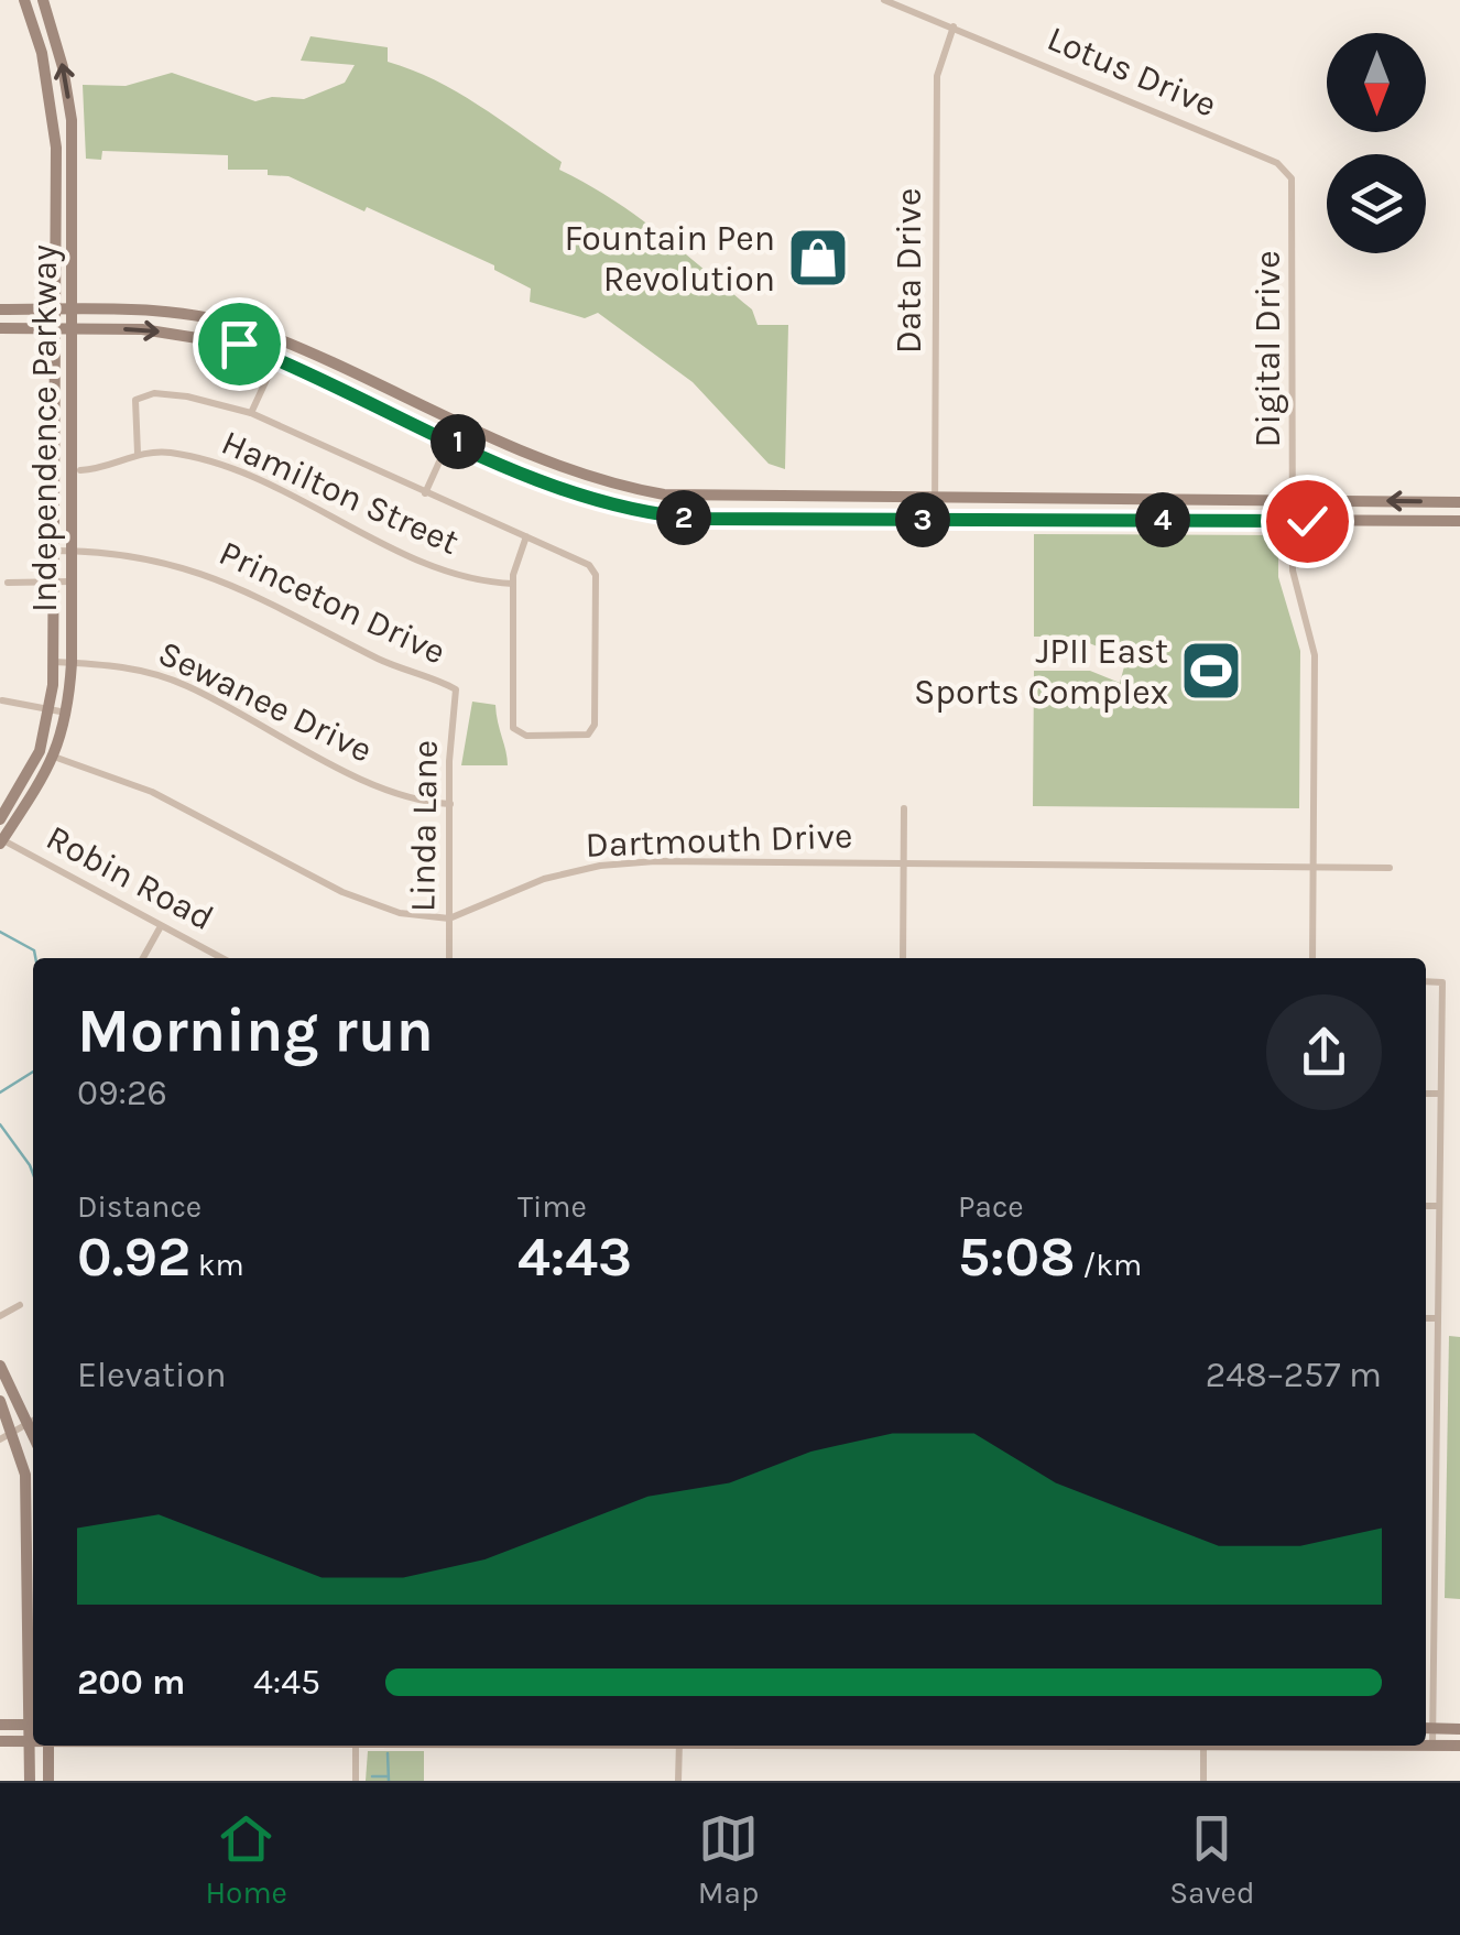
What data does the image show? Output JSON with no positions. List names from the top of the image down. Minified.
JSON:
{"streets":{"main road":["Independence Parkway"],"street":["Lotus Drive","Data Drive","Digital Drive","Hamilton Street","Princeton Drive","Sewanee Drive","Linda Lane","Dartmouth Drive","Robin Road"]},"crossings":[["Lotus Drive","Data Drive"],["Lotus Drive","Digital Drive"],["Digital Drive","Dartmouth Drive"],["Independence Parkway","Princeton Drive"],["Independence Parkway","Sewanee Drive"],["Independence Parkway","Robin Road"],["Princeton Drive","Linda Lane"],["Sewanee Drive","Linda Lane"],["Linda Lane","Dartmouth Drive"]],"places":{"shop":["Fountain Pen Revolution"],"sports":["JPII East Sports Complex"]},"north":"bottom","page":{"pins":["1","2","3","4"],"heading":["Morning run","09:26"],"stats":[["Distance","0.92 km"],["Time","4:43"],["Pace","5:08 /km"]],"chart":["Elevation","248–257 m"],"list":[{"name":"200 m","note":"4:45"}],"tabs":["Home","Map","Saved"]}}
